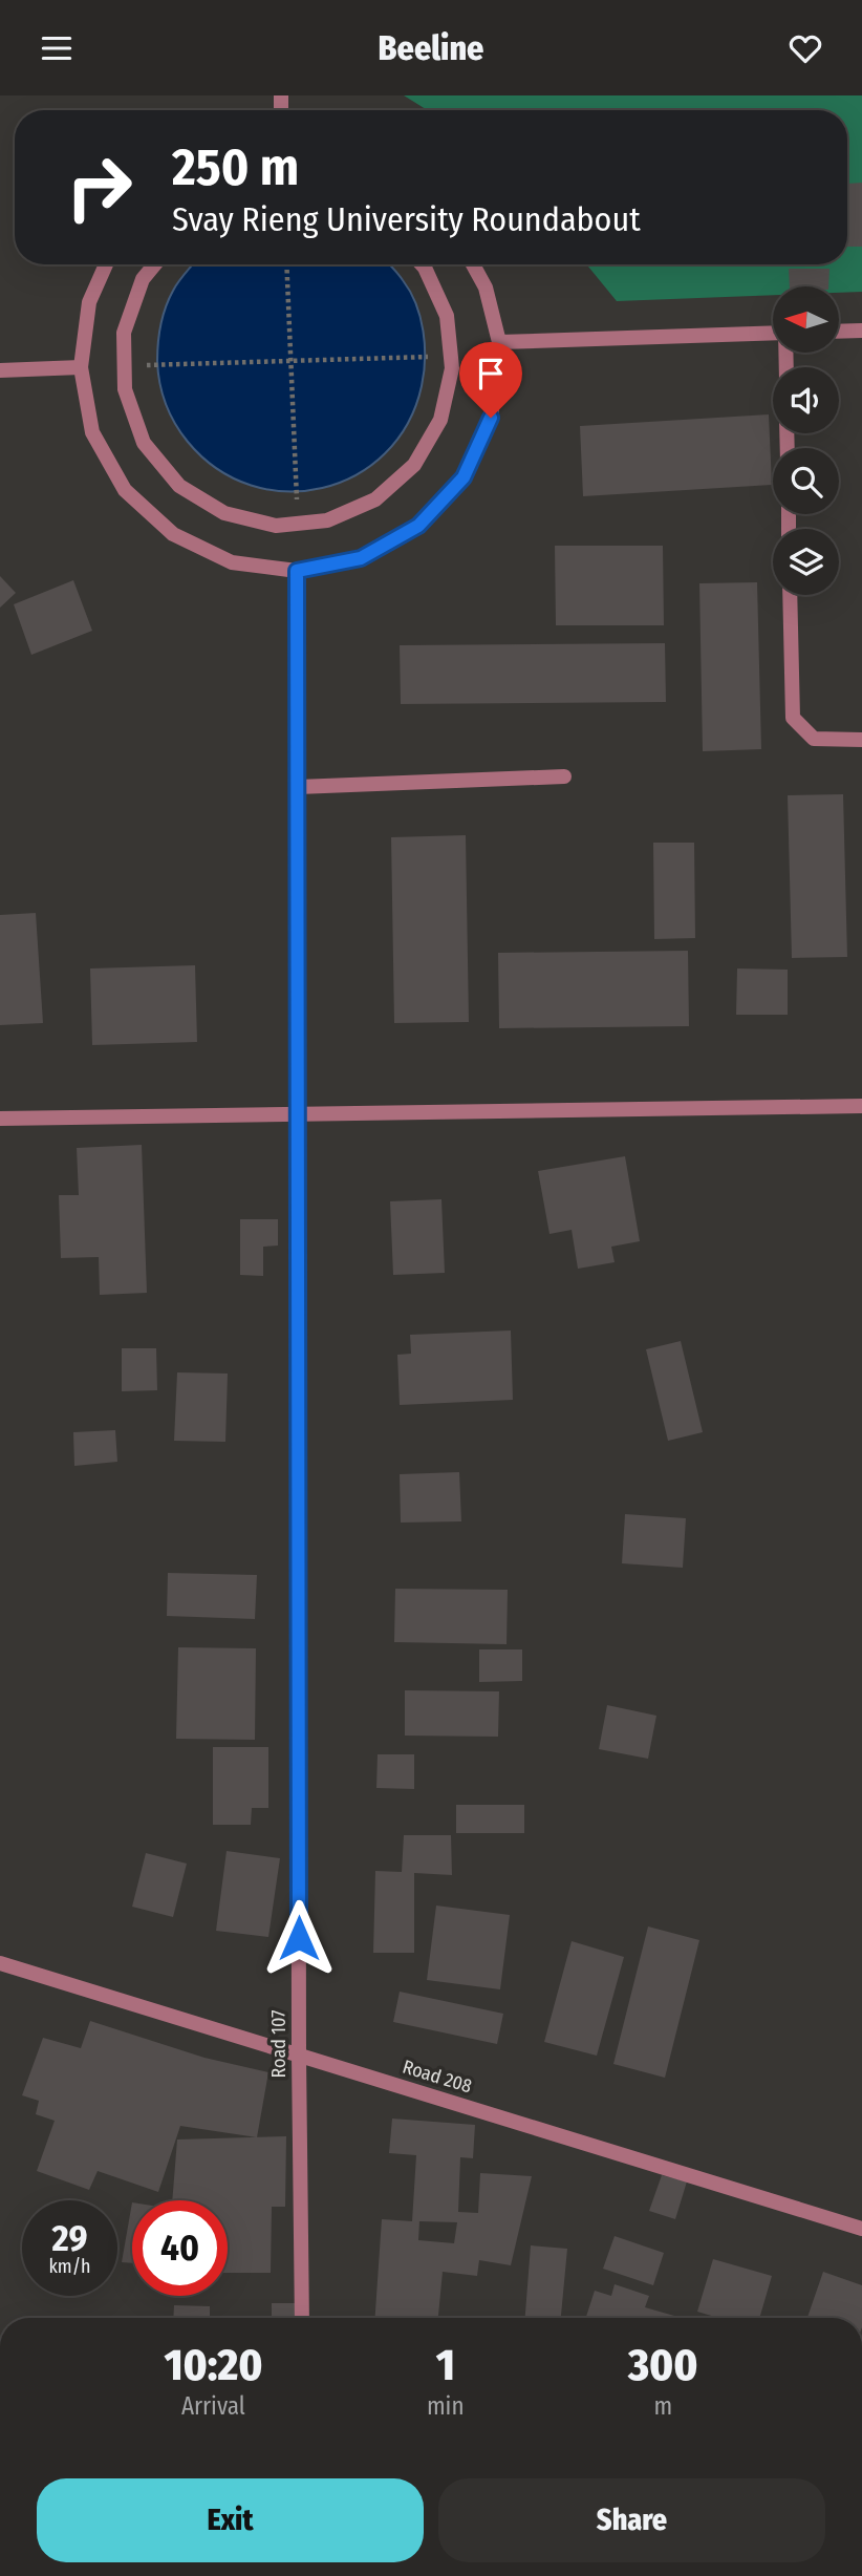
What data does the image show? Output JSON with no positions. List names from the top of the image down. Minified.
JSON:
{"streets":{"street":["Road 107","Road 208"]},"crossings":[["Road 107","Road 208"]],"north":"left","page":{"header":"Beeline","turn":["250 m","Svay Rieng University Roundabout"],"speed":"29 km/h","limit":"40","eta":["10:20","Arrival","1","min","300","m"],"buttons":["Exit","Share"]}}
